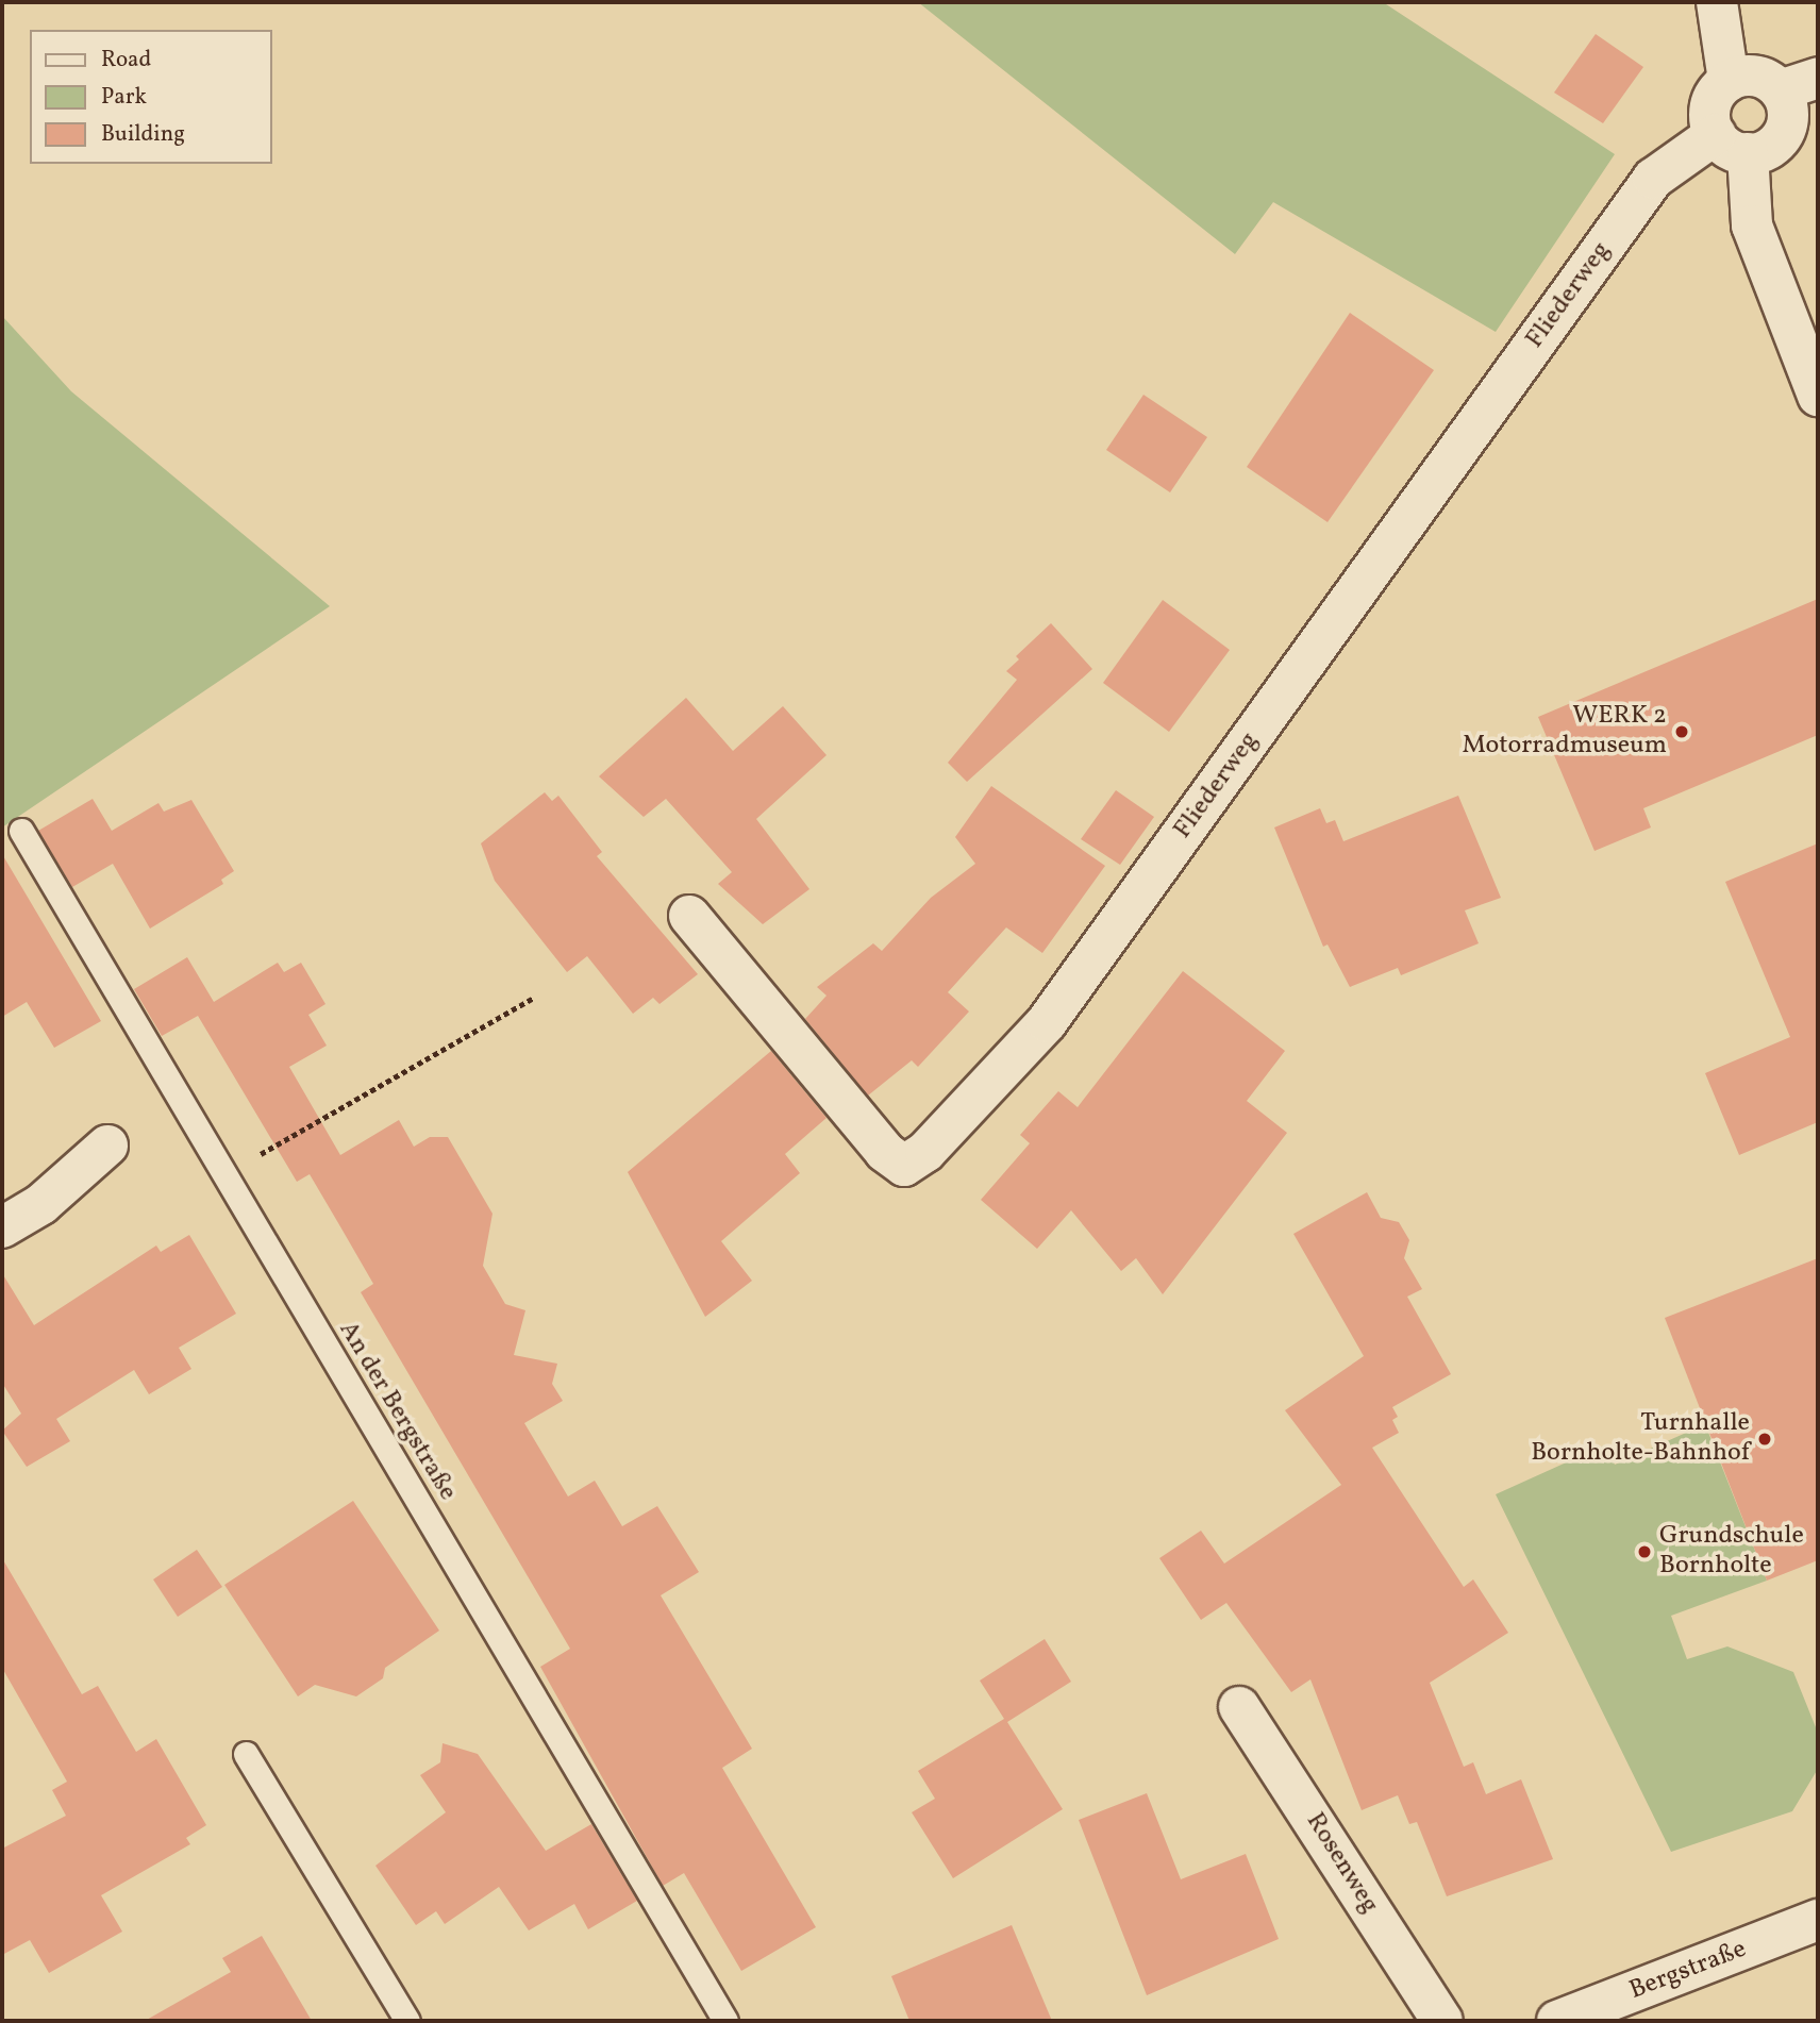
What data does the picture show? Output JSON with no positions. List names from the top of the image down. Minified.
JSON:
{"streets":{"street":["Fliederweg","Rosenweg","Bergstraße"],"lane":["An der Bergstraße"]},"places":["WERK 2 Motorradmuseum","Turnhalle Bornholte-Bahnhof","Grundschule Bornholte"],"legend":["Road","Park","Building"]}
